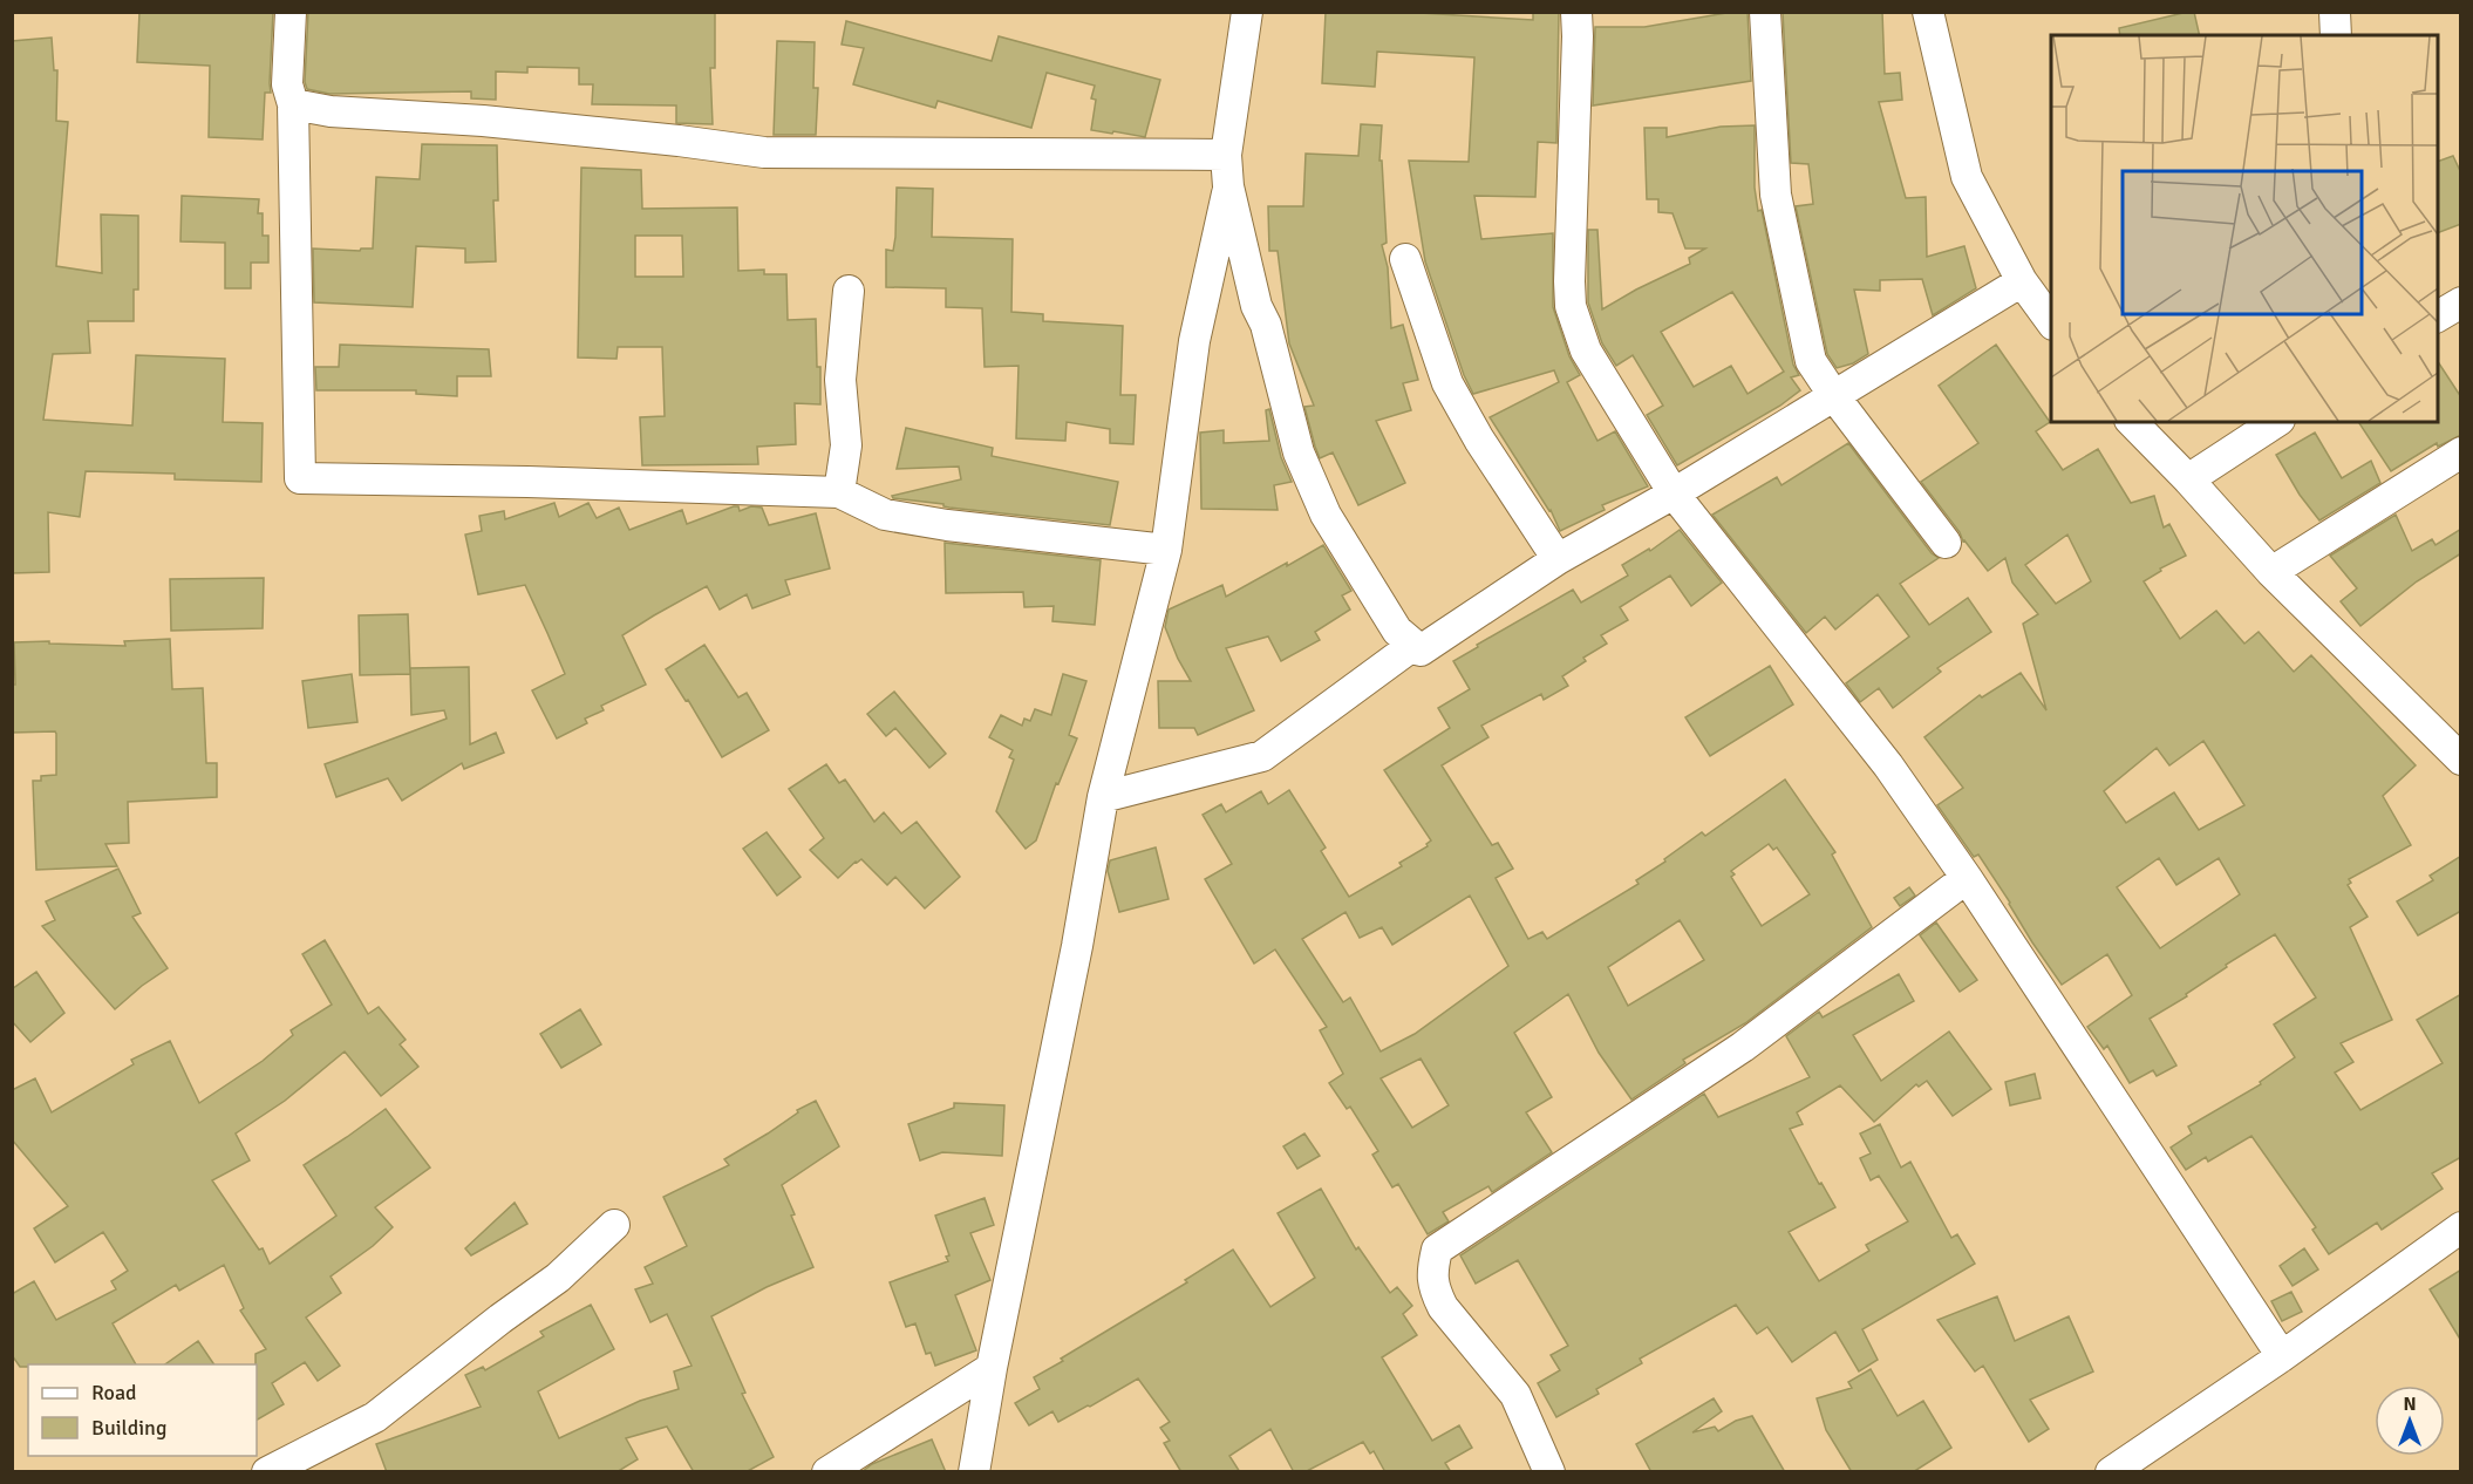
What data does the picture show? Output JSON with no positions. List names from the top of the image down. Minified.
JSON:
{"legend":["Road","Building"],"north":"top"}
